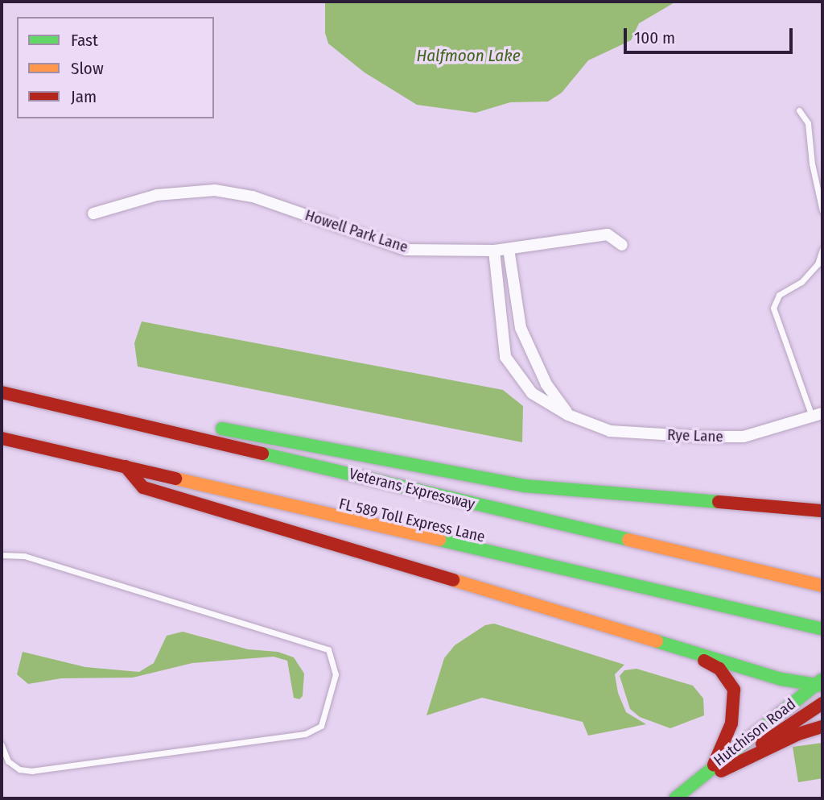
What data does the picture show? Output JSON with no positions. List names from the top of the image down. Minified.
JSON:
{"streets":{"main road":["Veterans Expressway","FL 589 Toll Express Lane","Hutchison Road"],"street":["Howell Park Lane","Rye Lane"]},"crossings":[["Howell Park Lane","Rye Lane"],["Veterans Expressway","FL 589 Toll Express Lane"]],"water":["Halfmoon Lake"],"legend":["Fast","Slow","Jam"],"scale_bar":"100 m"}
